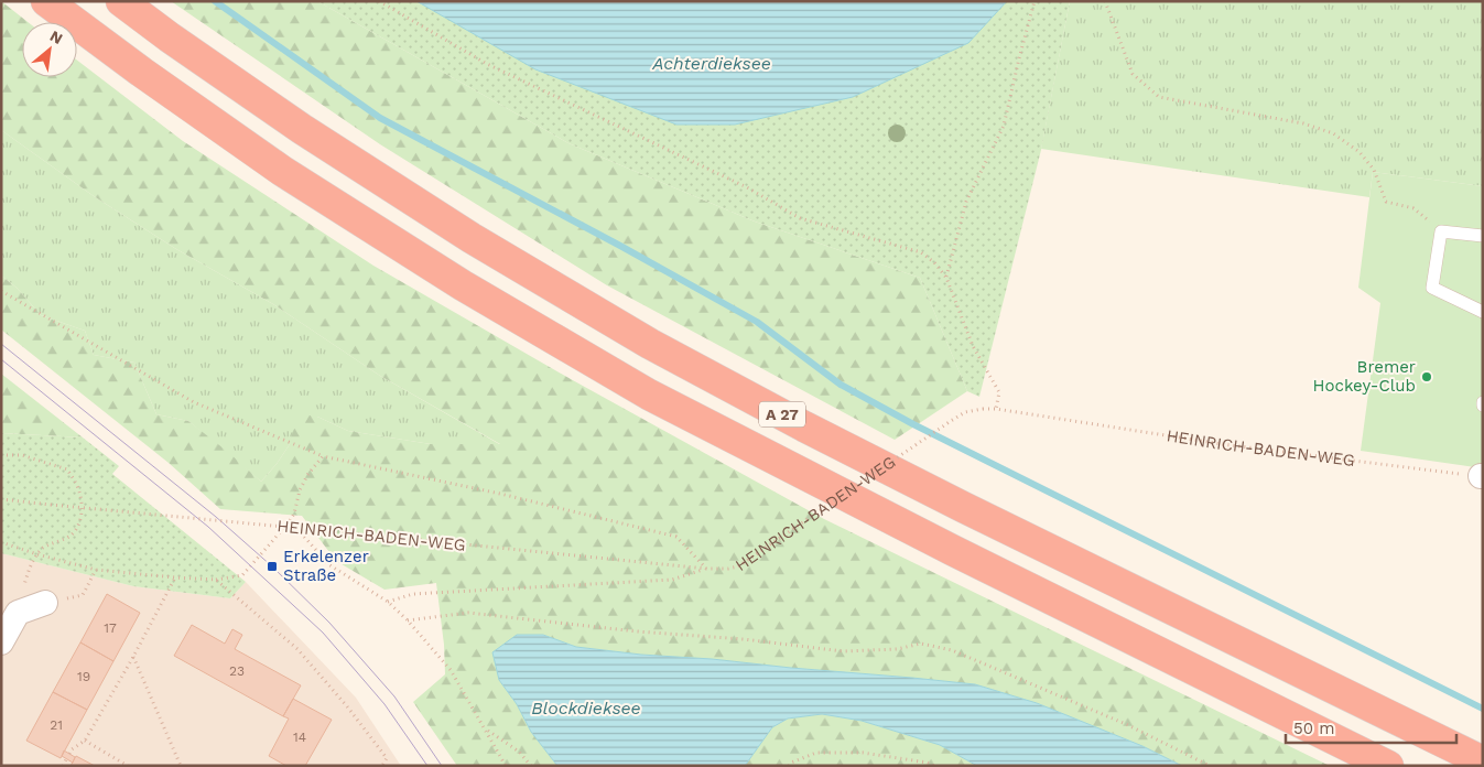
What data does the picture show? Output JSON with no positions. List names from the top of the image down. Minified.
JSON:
{"streets":{"highway":["A 27"],"path":["HEINRICH-BADEN-WEG"]},"water":["Achterdieksee","Blockdieksee"],"places":{"other":["Bremer Hockey-Club"],"transit":["Erkelenzer Straße"]},"house_numbers":["17","23","19","21","14"],"scale_bar":"50 m","north":"top right"}
